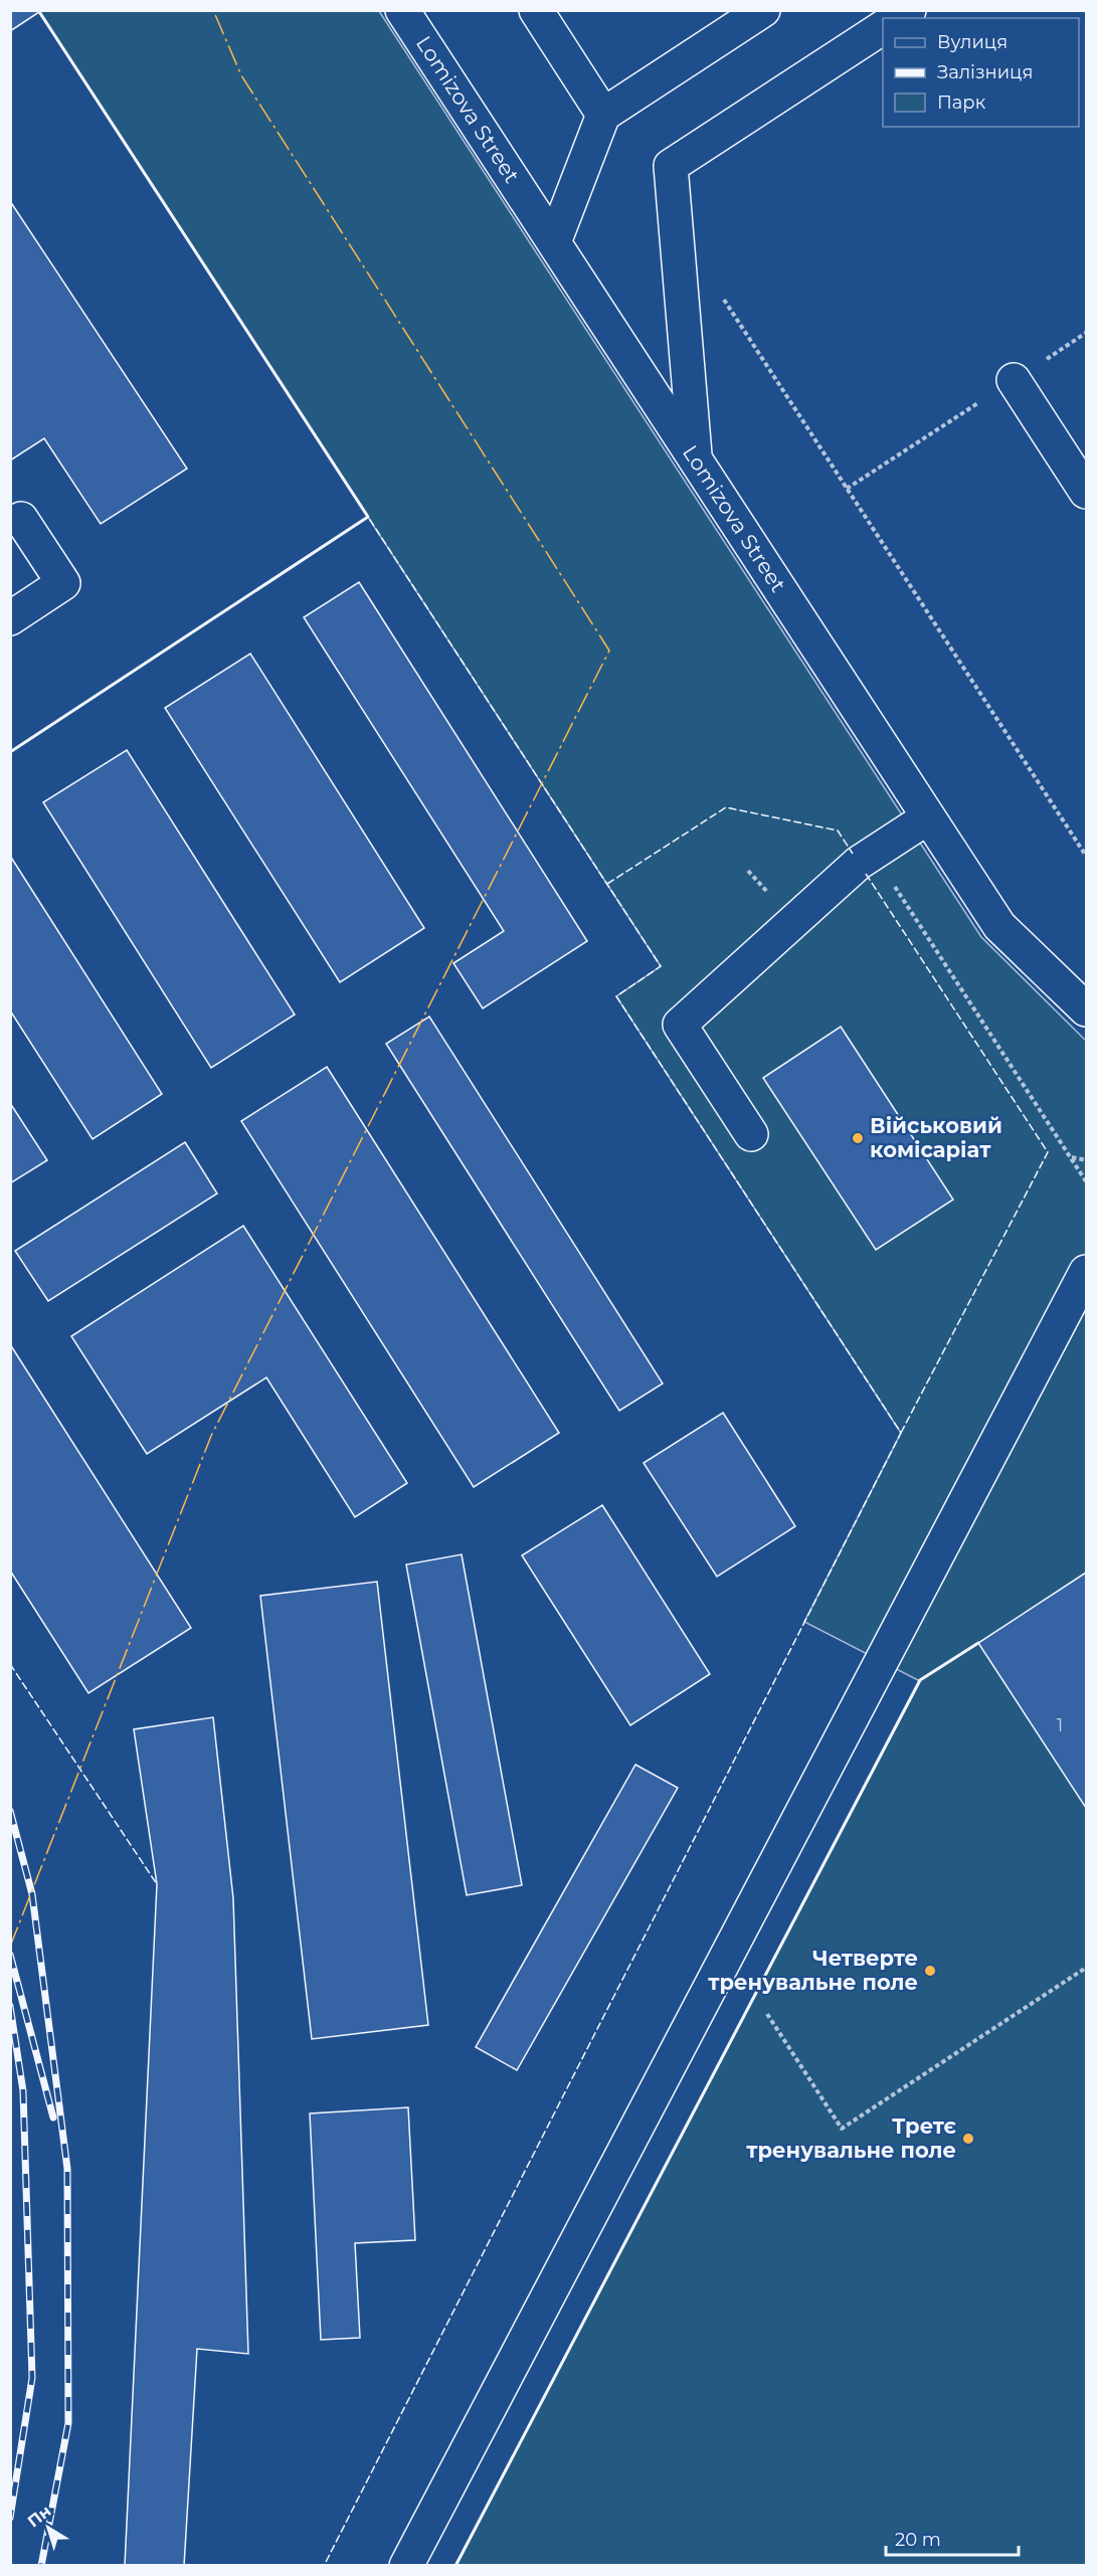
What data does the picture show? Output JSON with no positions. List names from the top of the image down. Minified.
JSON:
{"streets":{"street":["Lomizova Street"]},"places":["Військовий комісаріат","Четверте тренувальне поле","Третє тренувальне поле"],"house_numbers":["1"],"legend":["Вулиця","Залізниця","Парк"],"scale_bar":"20 m","north":"top left"}
